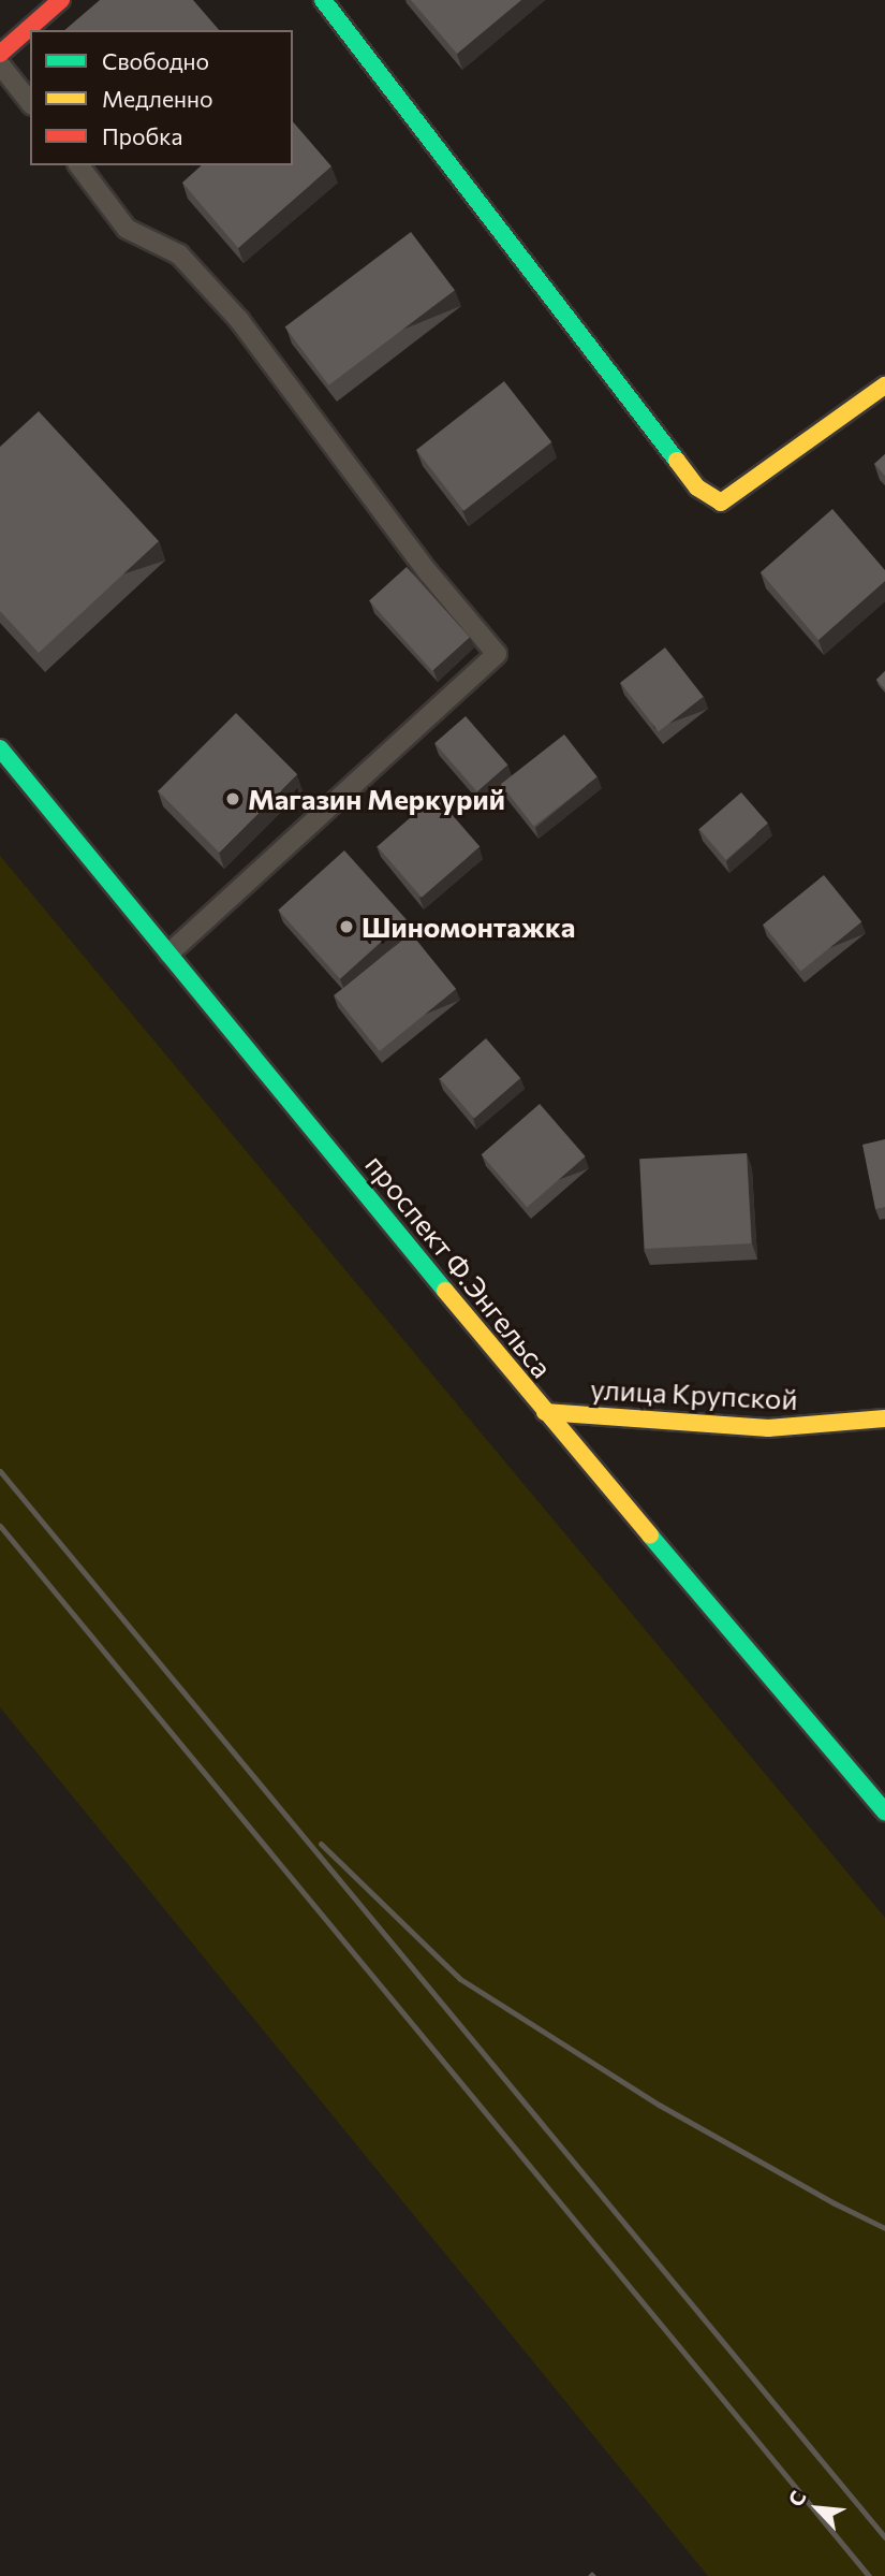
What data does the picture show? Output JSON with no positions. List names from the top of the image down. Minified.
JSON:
{"streets":{"street":["проспект Ф.Энгельса","улица Крупской"]},"crossings":[["проспект Ф.Энгельса","улица Крупской"]],"places":["Магазин Меркурий","Шиномонтажка"],"legend":["Свободно","Медленно","Пробка"],"north":"top left"}
